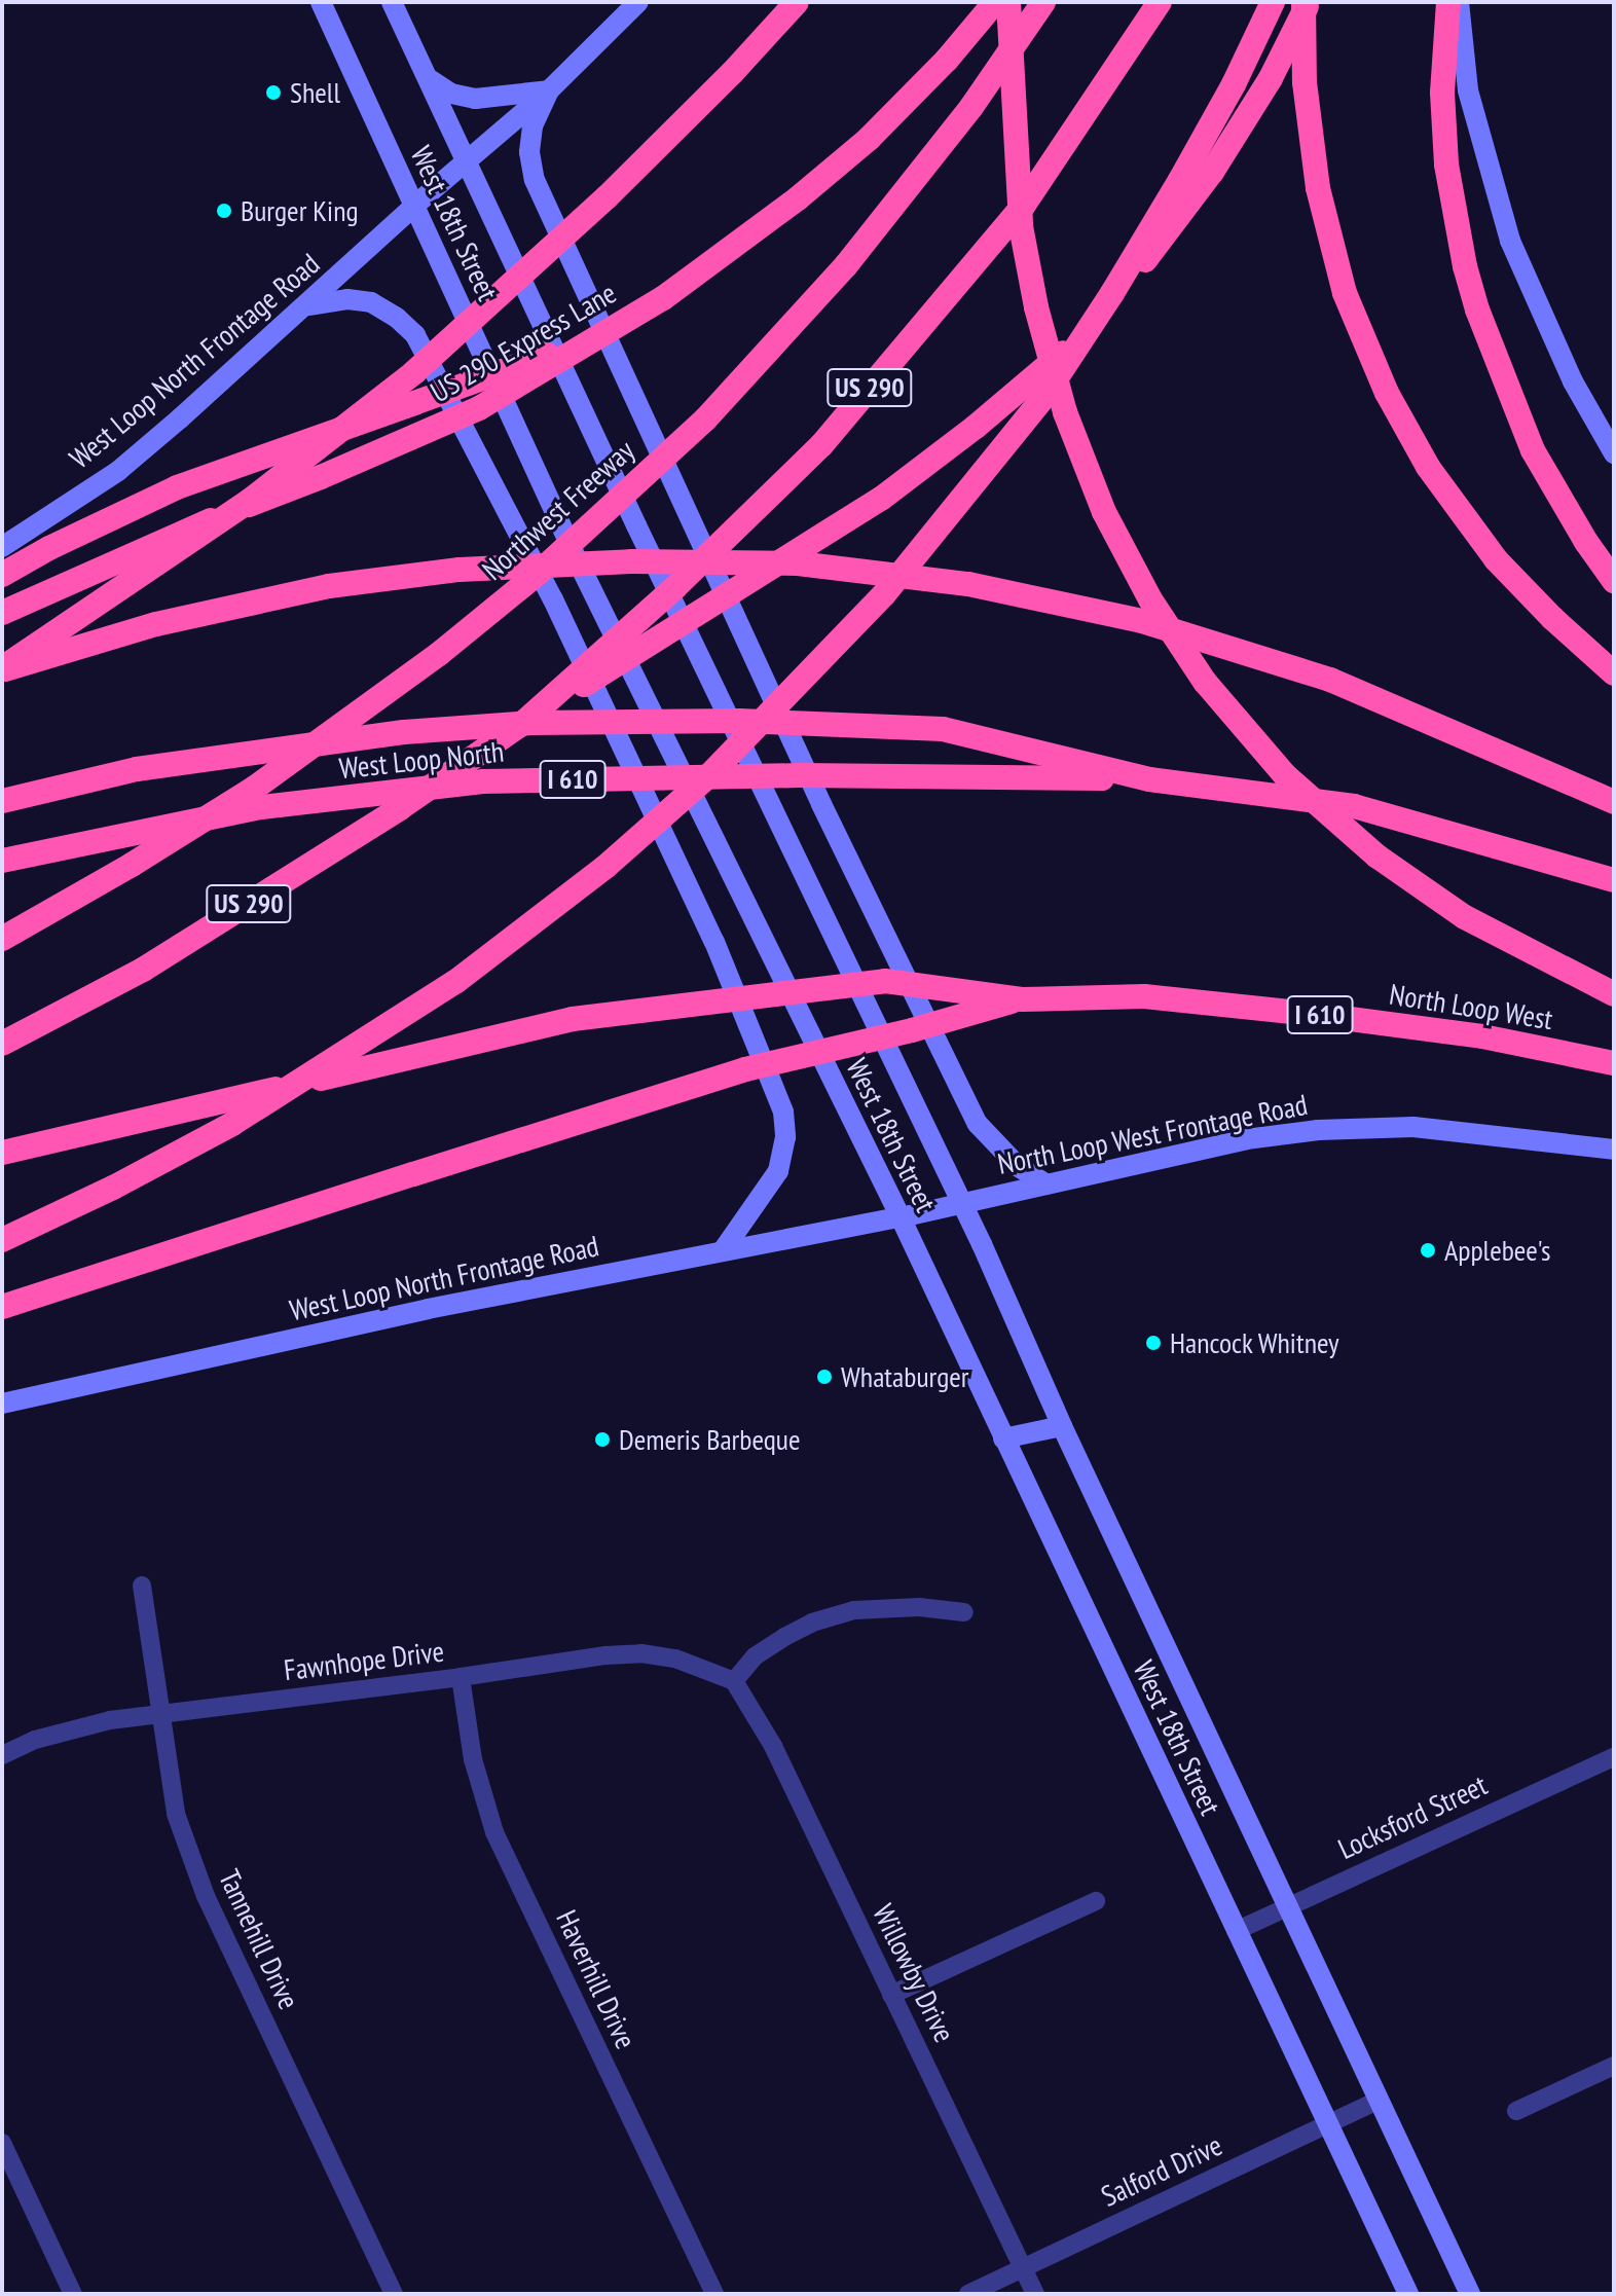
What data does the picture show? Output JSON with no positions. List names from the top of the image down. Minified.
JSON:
{"streets":{"highway":["US 290 Express Lane","US 290","Northwest Freeway","West Loop North","I 610","North Loop West"],"main road":["West 18th Street","West Loop North Frontage Road","North Loop West Frontage Road"],"street":["Fawnhope Drive","Locksford Street","Tannehill Drive","Willowby Drive","Haverhill Drive","Salford Drive"]},"crossings":[["West 18th Street","West Loop North Frontage Road"],["West 18th Street","North Loop West Frontage Road"],["West 18th Street","Locksford Street"],["West 18th Street","Salford Drive"],["West Loop North Frontage Road","North Loop West Frontage Road"],["West Loop North","I 610"],["I 610","North Loop West"],["Fawnhope Drive","Tannehill Drive"],["Fawnhope Drive","Willowby Drive"],["Fawnhope Drive","Haverhill Drive"],["Willowby Drive","Salford Drive"]],"places":["Shell","Burger King","Applebee's","Hancock Whitney","Whataburger","Demeris Barbeque"]}
